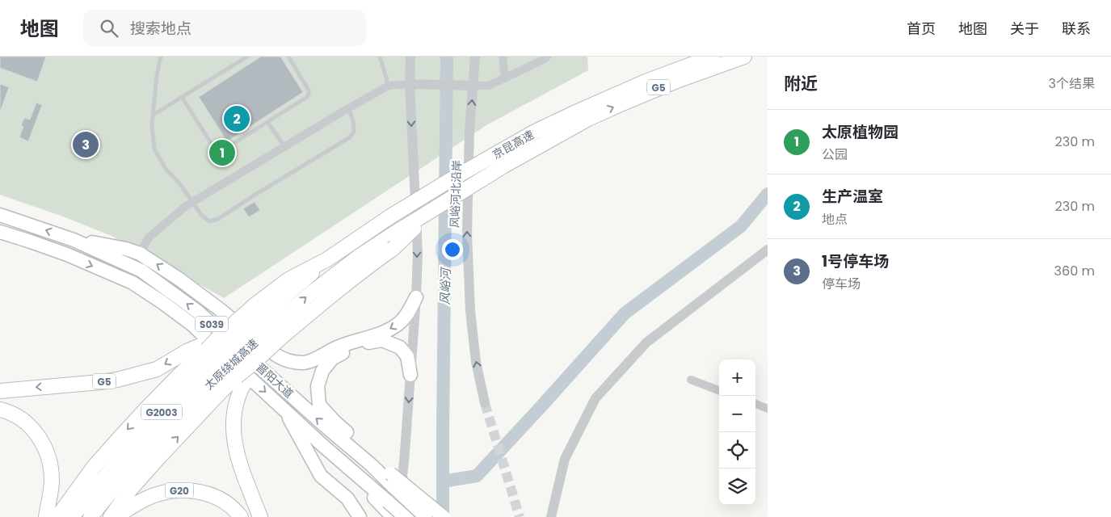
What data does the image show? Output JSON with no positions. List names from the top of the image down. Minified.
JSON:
{"streets":{"highway":["G5","京昆高速","S039","太原绕城高速","晋阳大道","G2003","G20"],"street":["风峪河北沿岸"]},"crossings":[["G5","京昆高速"],["G5","太原绕城高速"],["京昆高速","太原绕城高速"],["S039","晋阳大道"]],"water":["风峪河"],"page":{"header":"地图","search":"搜索地点","nav":["首页","地图","关于","联系"],"heading":["附近","3个结果"],"pins":["2","3","1"],"list":[{"mark":"1","name":"太原植物园","note":"公园","value":"230 m"},{"mark":"2","name":"生产温室","note":"地点","value":"230 m"},{"mark":"3","name":"1号停车场","note":"停车场","value":"360 m"}],"map_buttons":["+","−"]}}
